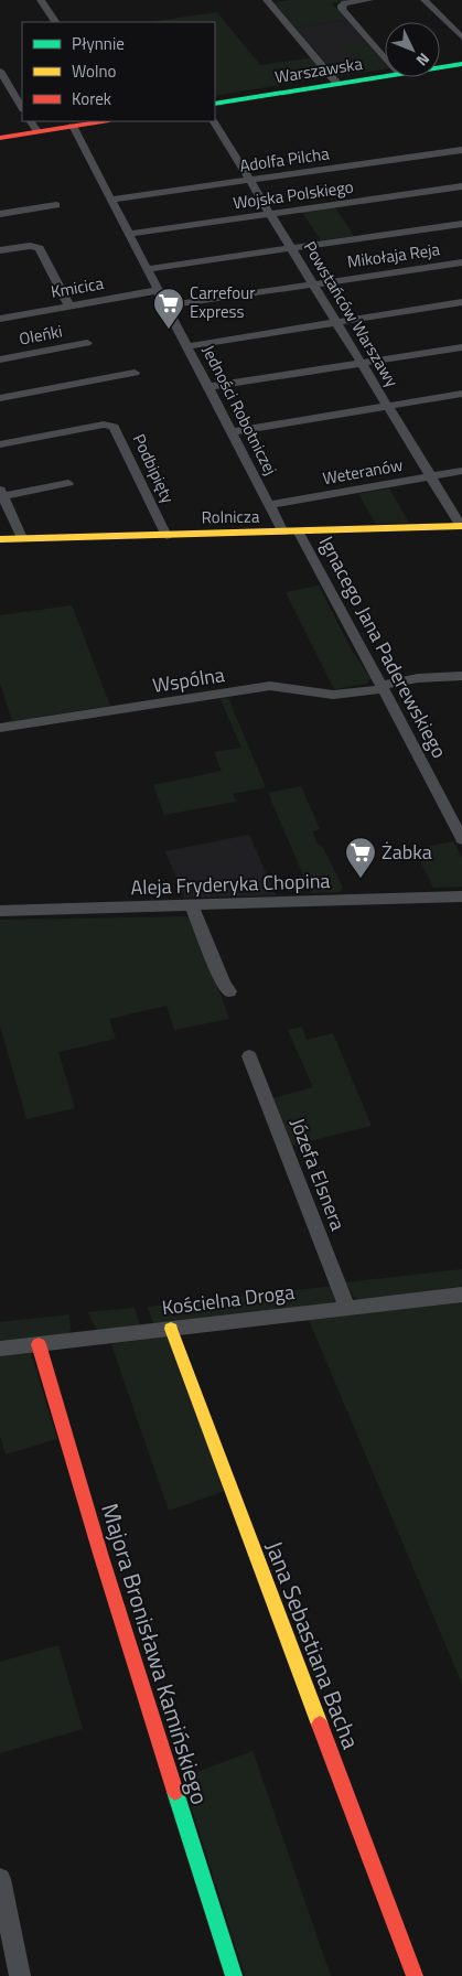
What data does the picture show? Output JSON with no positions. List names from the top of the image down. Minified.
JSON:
{"streets":{"street":["Warszawska","Adolfa Pilcha","Wojska Polskiego","Mikołaja Reja","Kmicica","Powstańców Warszawy","Oleńki","Jedności Robotniczej","Podbipięty","Weteranów","Rolnicza","Ignacego Jana Paderewskiego","Wspólna","Aleja Fryderyka Chopina","Józefa Elsnera","Kościelna Droga","Jana Sebastiana Bacha","Majora Bronisława Kamińskiego"]},"crossings":[["Adolfa Pilcha","Powstańców Warszawy"],["Adolfa Pilcha","Jedności Robotniczej"],["Wojska Polskiego","Powstańców Warszawy"],["Wojska Polskiego","Jedności Robotniczej"],["Mikołaja Reja","Powstańców Warszawy"],["Mikołaja Reja","Jedności Robotniczej"],["Kmicica","Jedności Robotniczej"],["Powstańców Warszawy","Weteranów"],["Powstańców Warszawy","Rolnicza"],["Jedności Robotniczej","Weteranów"],["Jedności Robotniczej","Rolnicza"],["Podbipięty","Rolnicza"],["Rolnicza","Ignacego Jana Paderewskiego"],["Ignacego Jana Paderewskiego","Wspólna"],["Józefa Elsnera","Kościelna Droga"],["Kościelna Droga","Jana Sebastiana Bacha"],["Kościelna Droga","Majora Bronisława Kamińskiego"]],"places":{"supermarket":["Carrefour Express","Żabka"]},"legend":["Płynnie","Wolno","Korek"],"north":"bottom right"}
